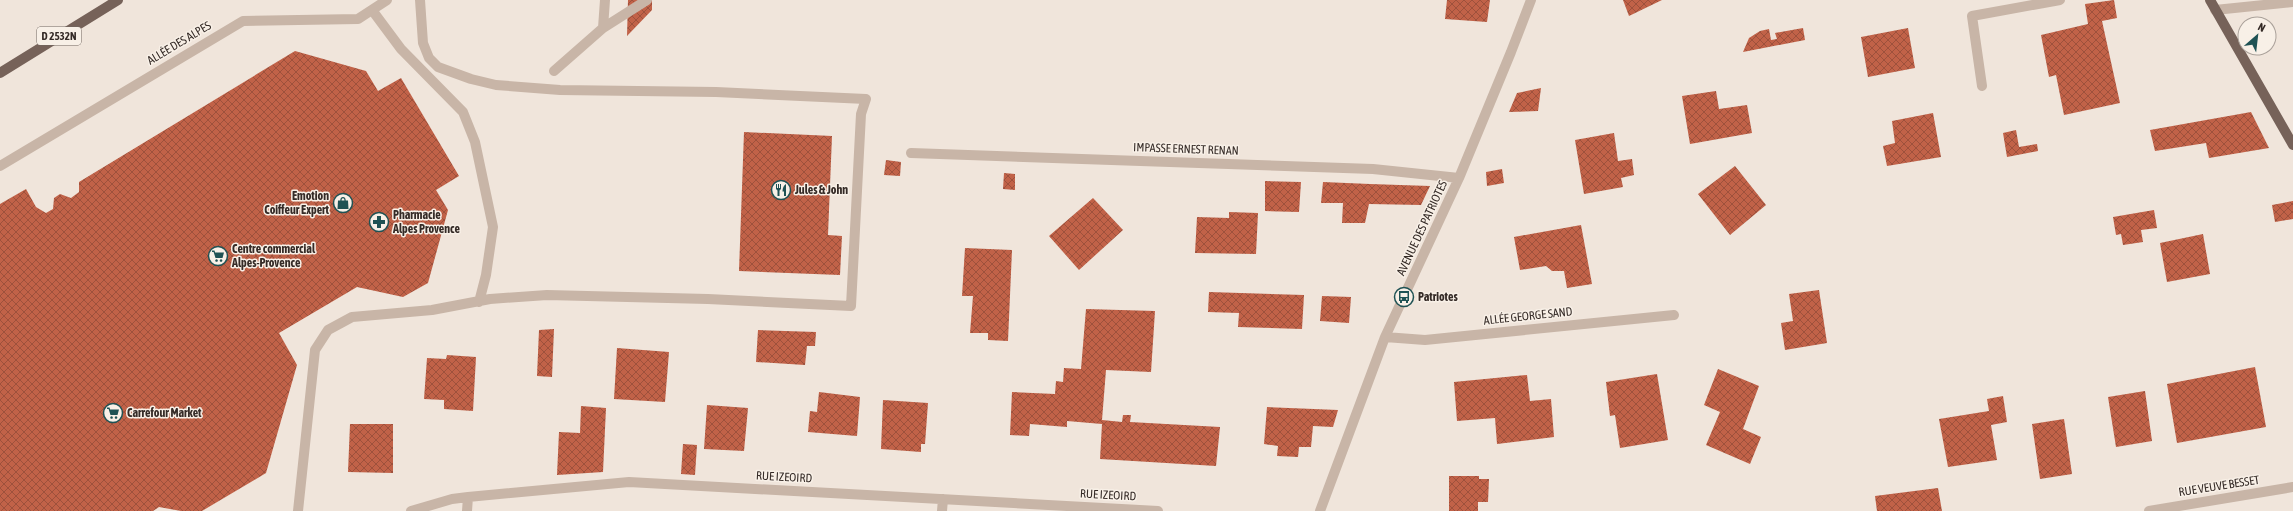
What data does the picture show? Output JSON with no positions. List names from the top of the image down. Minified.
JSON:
{"streets":{"main road":["D 2532N"],"street":["ALLÉE DES ALPES","IMPASSE ERNEST RENAN","AVENUE DES PATRIOTES","ALLÉE GEORGE SAND","RUE IZEOIRD","RUE VEUVE BESSET"]},"crossings":[["IMPASSE ERNEST RENAN","AVENUE DES PATRIOTES"],["AVENUE DES PATRIOTES","ALLÉE GEORGE SAND"]],"places":{"restaurant":["Jules & John"],"shop":["Emotion Coiffeur Expert"],"pharmacy":["Pharmacie Alpes Provence"],"supermarket":["Centre commercial Alpes-Provence","Carrefour Market"],"bus stop":["Patriotes"]},"north":"top right"}
